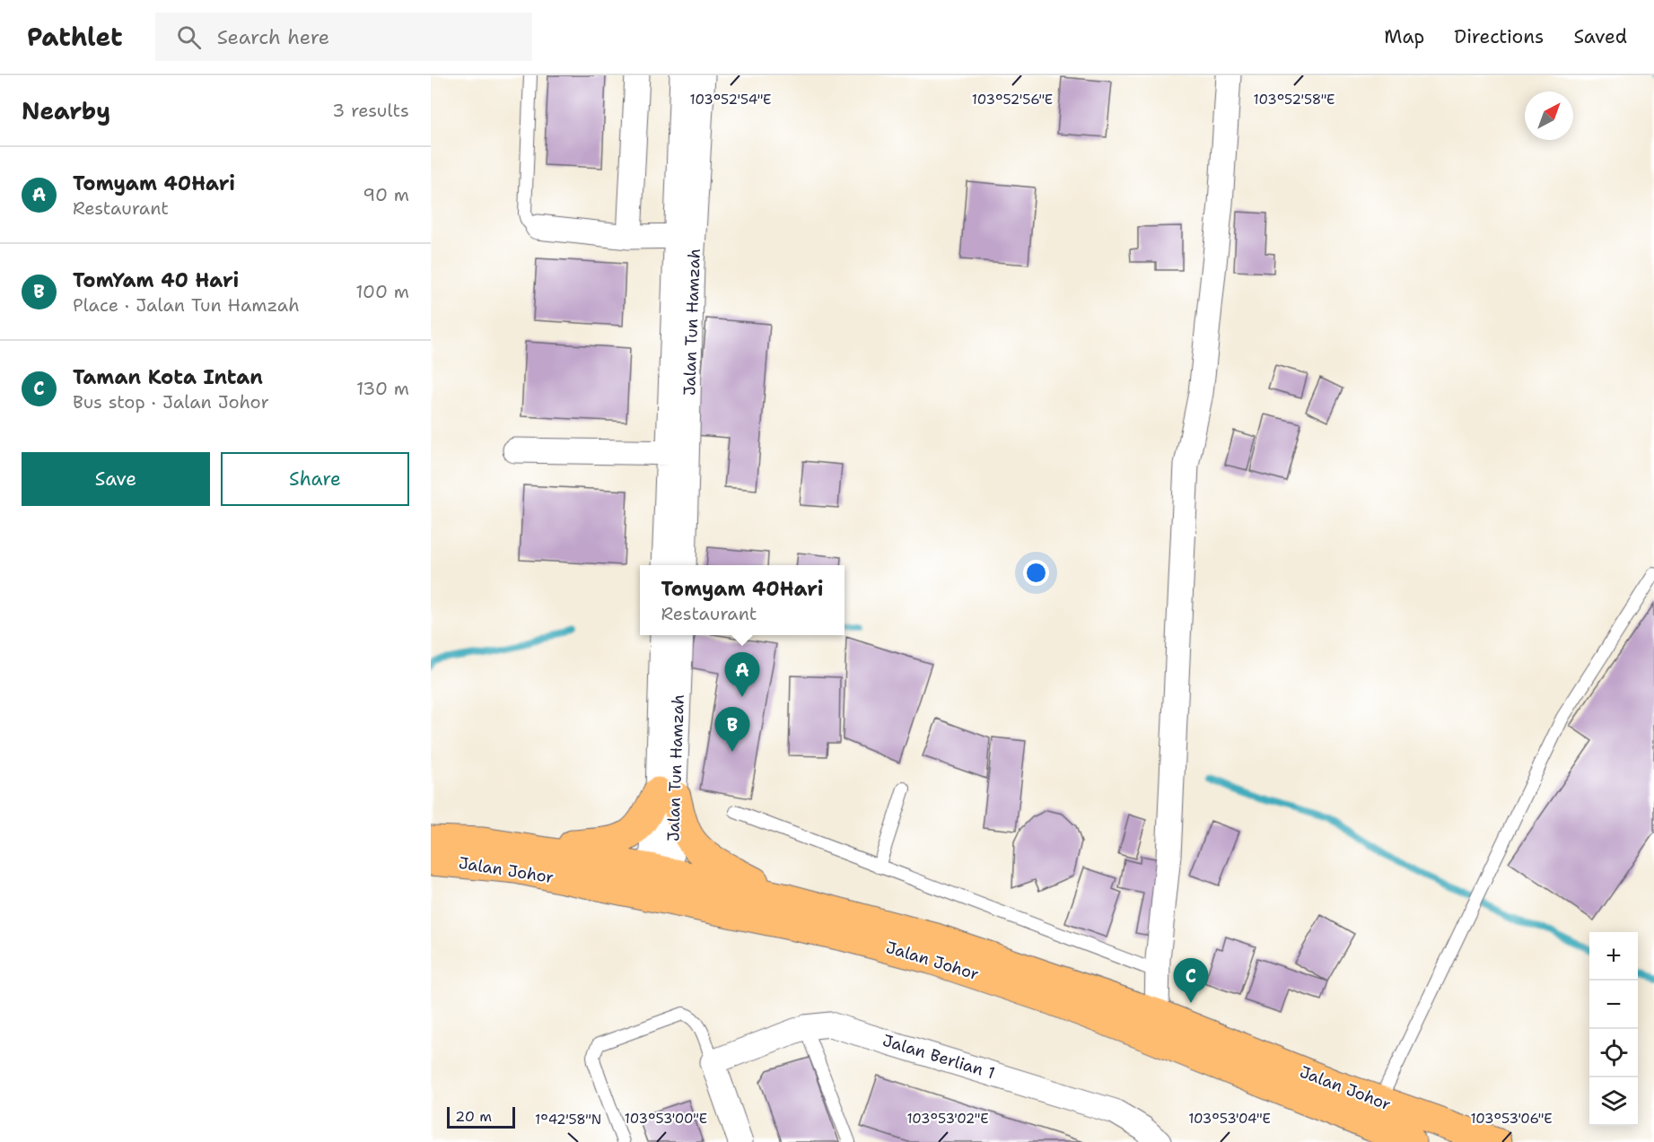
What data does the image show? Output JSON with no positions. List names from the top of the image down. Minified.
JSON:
{"streets":{"highway":["Jalan Johor"],"street":["Jalan Tun Hamzah","Jalan Berlian 1"]},"crossings":[["Jalan Tun Hamzah","Jalan Johor"]],"scale_bar":"20 m","north":"top right","page":{"header":"Pathlet","search":"Search here","nav":["Map","Directions","Saved"],"heading":["Nearby","3 results"],"list":[{"mark":"A","name":"Tomyam 40Hari","note":"Restaurant","value":"90 m"},{"mark":"B","name":"TomYam 40 Hari","note":"Place · Jalan Tun Hamzah","value":"100 m"},{"mark":"C","name":"Taman Kota Intan","note":"Bus stop · Jalan Johor","value":"130 m"}],"buttons":["Save","Share"],"popup":["Tomyam 40Hari","Restaurant"],"pins":["A","B","C"],"map_buttons":["+","−"],"scale":"20 m"},"coordinates":["103°52'54\"E","103°52'56\"E","103°52'58\"E","103°53'00\"E","103°53'02\"E","103°53'04\"E","103°53'06\"E","1°42'58\"N"]}
